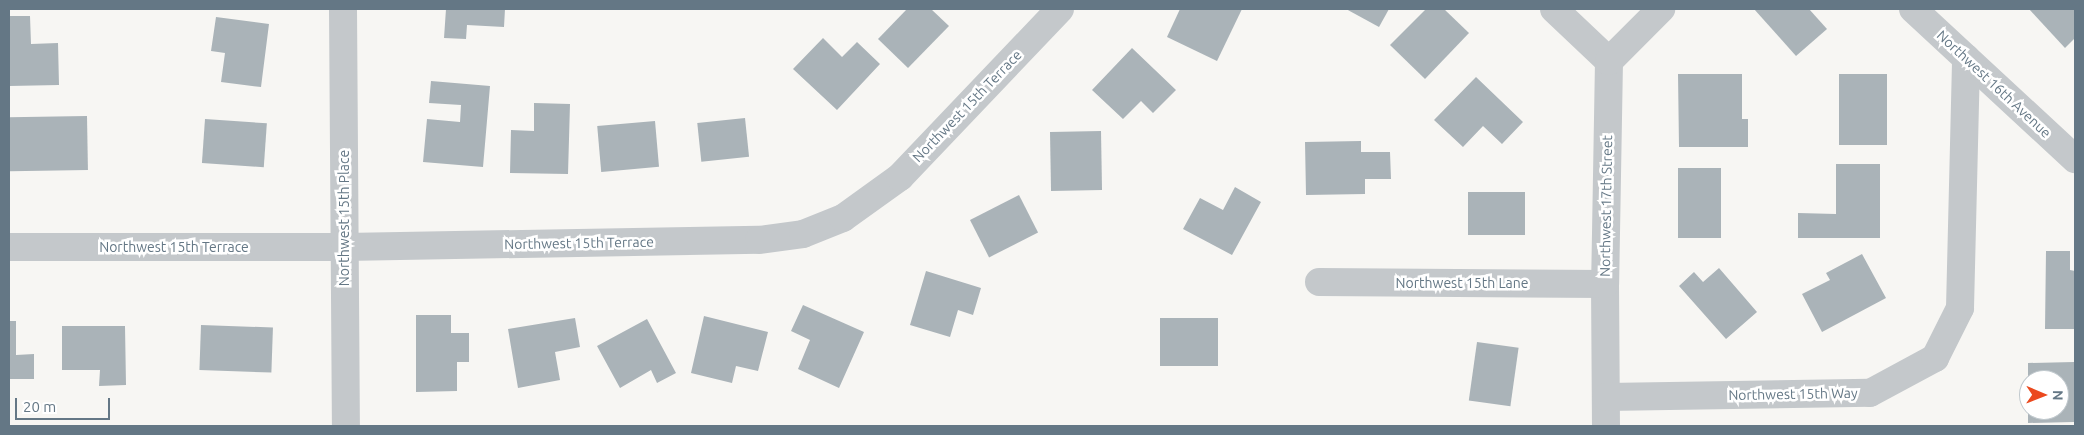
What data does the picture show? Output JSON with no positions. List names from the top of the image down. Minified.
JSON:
{"streets":{"street":["Northwest 16th Avenue","Northwest 15th Terrace","Northwest 17th Street","Northwest 15th Place","Northwest 15th Lane","Northwest 15th Way"]},"crossings":[["Northwest 16th Avenue","Northwest 15th Way"],["Northwest 15th Terrace","Northwest 15th Place"],["Northwest 17th Street","Northwest 15th Lane"],["Northwest 17th Street","Northwest 15th Way"]],"scale_bar":"20 m","north":"right"}
